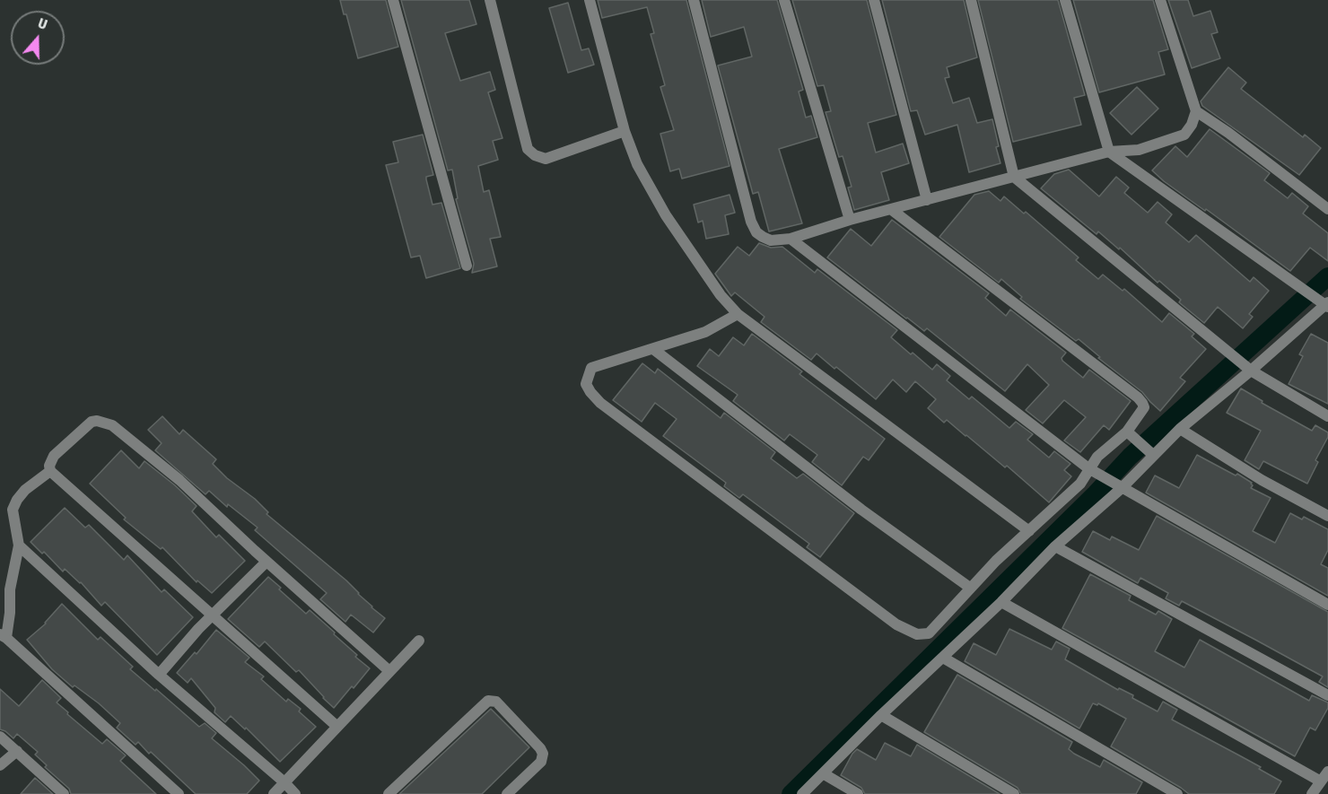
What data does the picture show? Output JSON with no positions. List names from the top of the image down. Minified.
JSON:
{"north":"top"}
